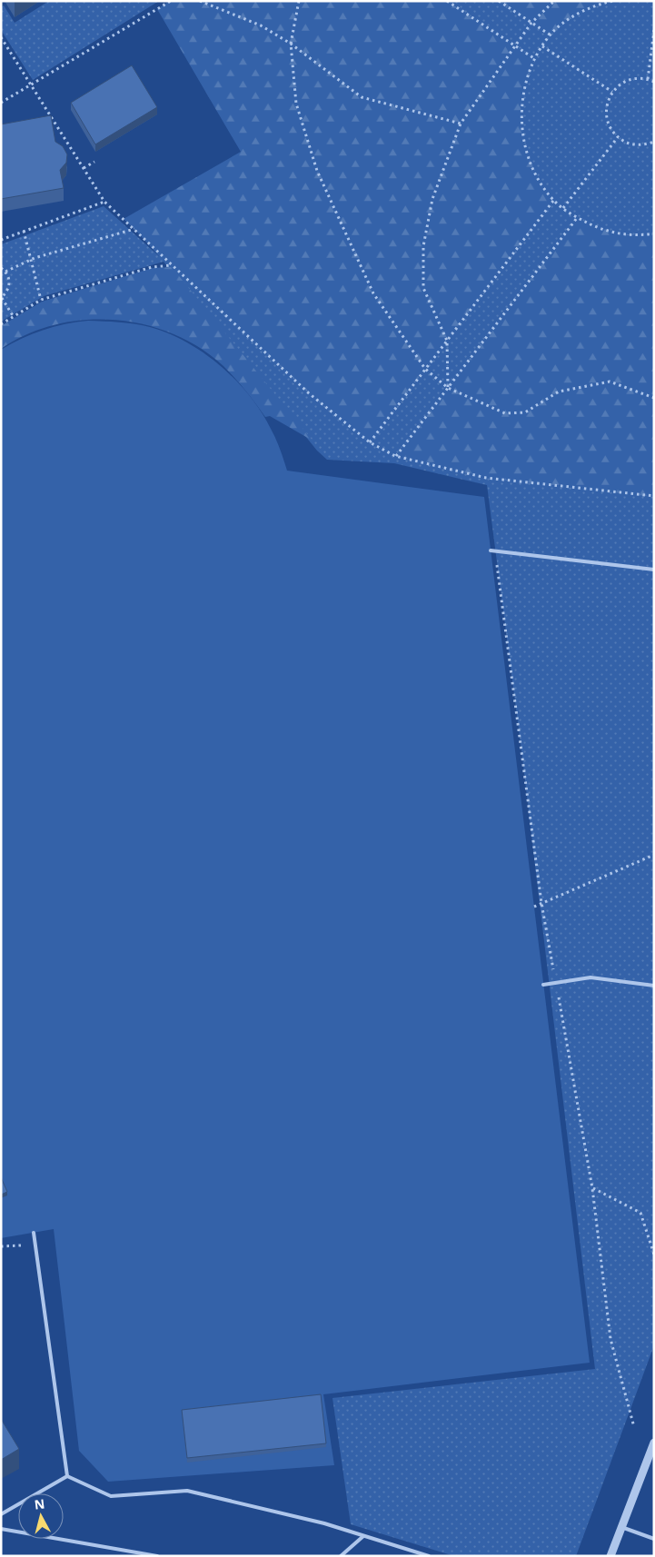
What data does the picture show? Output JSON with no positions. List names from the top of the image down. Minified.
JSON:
{"north":"top"}
